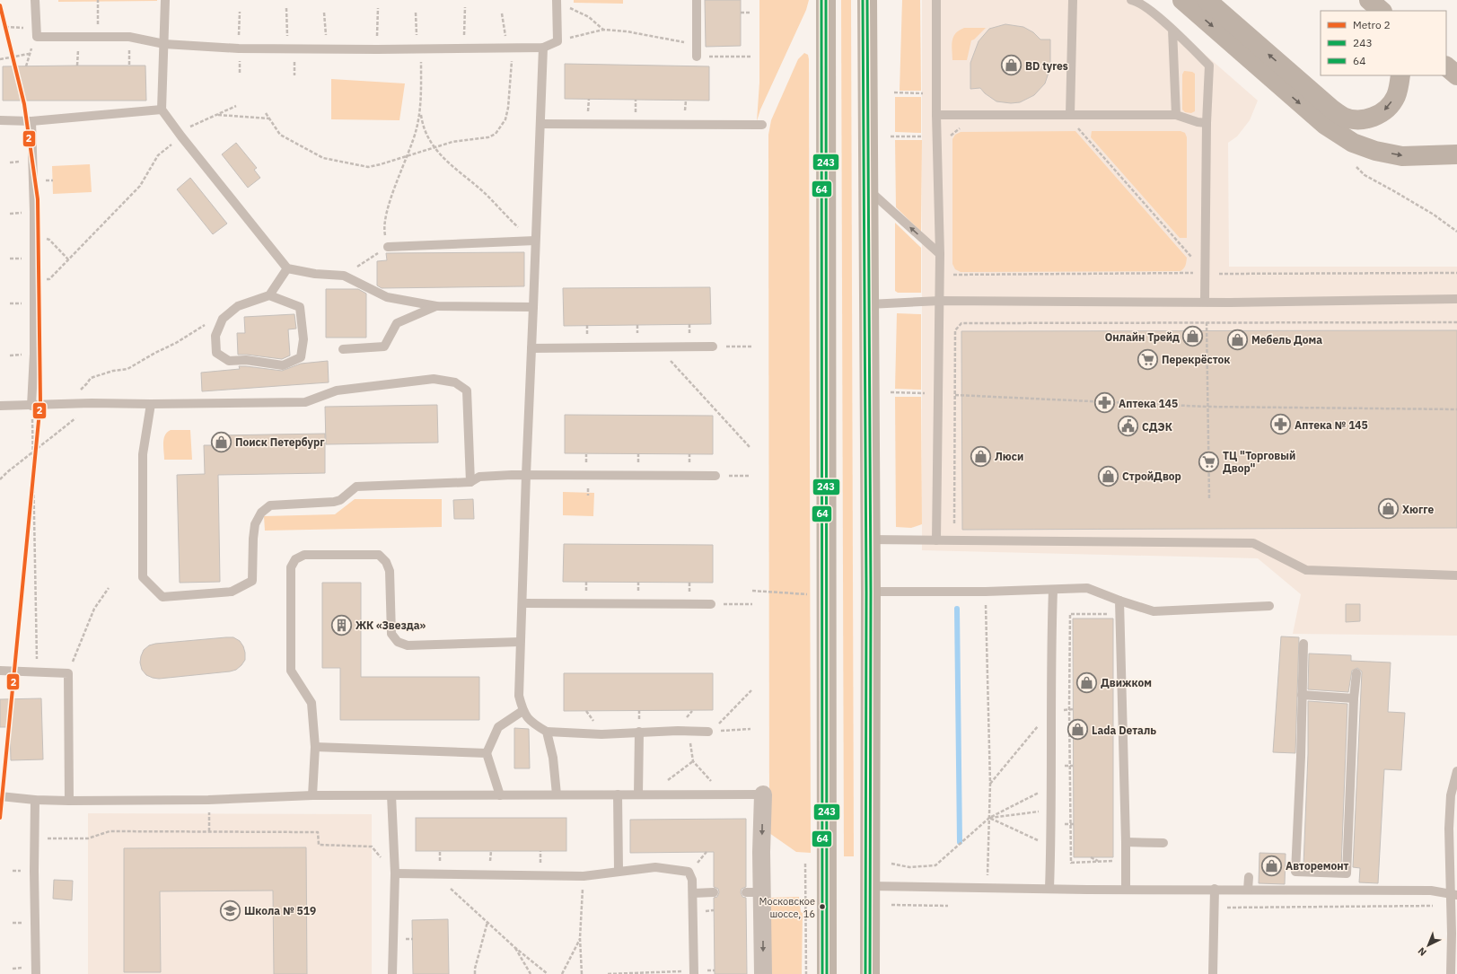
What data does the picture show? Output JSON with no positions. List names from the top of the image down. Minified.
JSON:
{"places":{"shop":["BD tyres","Онлайн Трейд","Мебель Дома","Поиск Петербург","Люси","СтройДвор","Хюгге","Движком","Lada Dеталь","Авторемонт"],"supermarket":["Перекрёсток","ТЦ \"Торговый Двор\""],"pharmacy":["Аптека 145","Аптека № 145"],"public building":["СДЭК"],"building":["ЖК «Звезда»"],"other":["Московское шоссе, 16"],"school or university":["Школа № 519"]},"lines":["transit line 243","transit line 64","metro line 2"],"legend":["Metro 2","243","64"],"north":"bottom left"}
